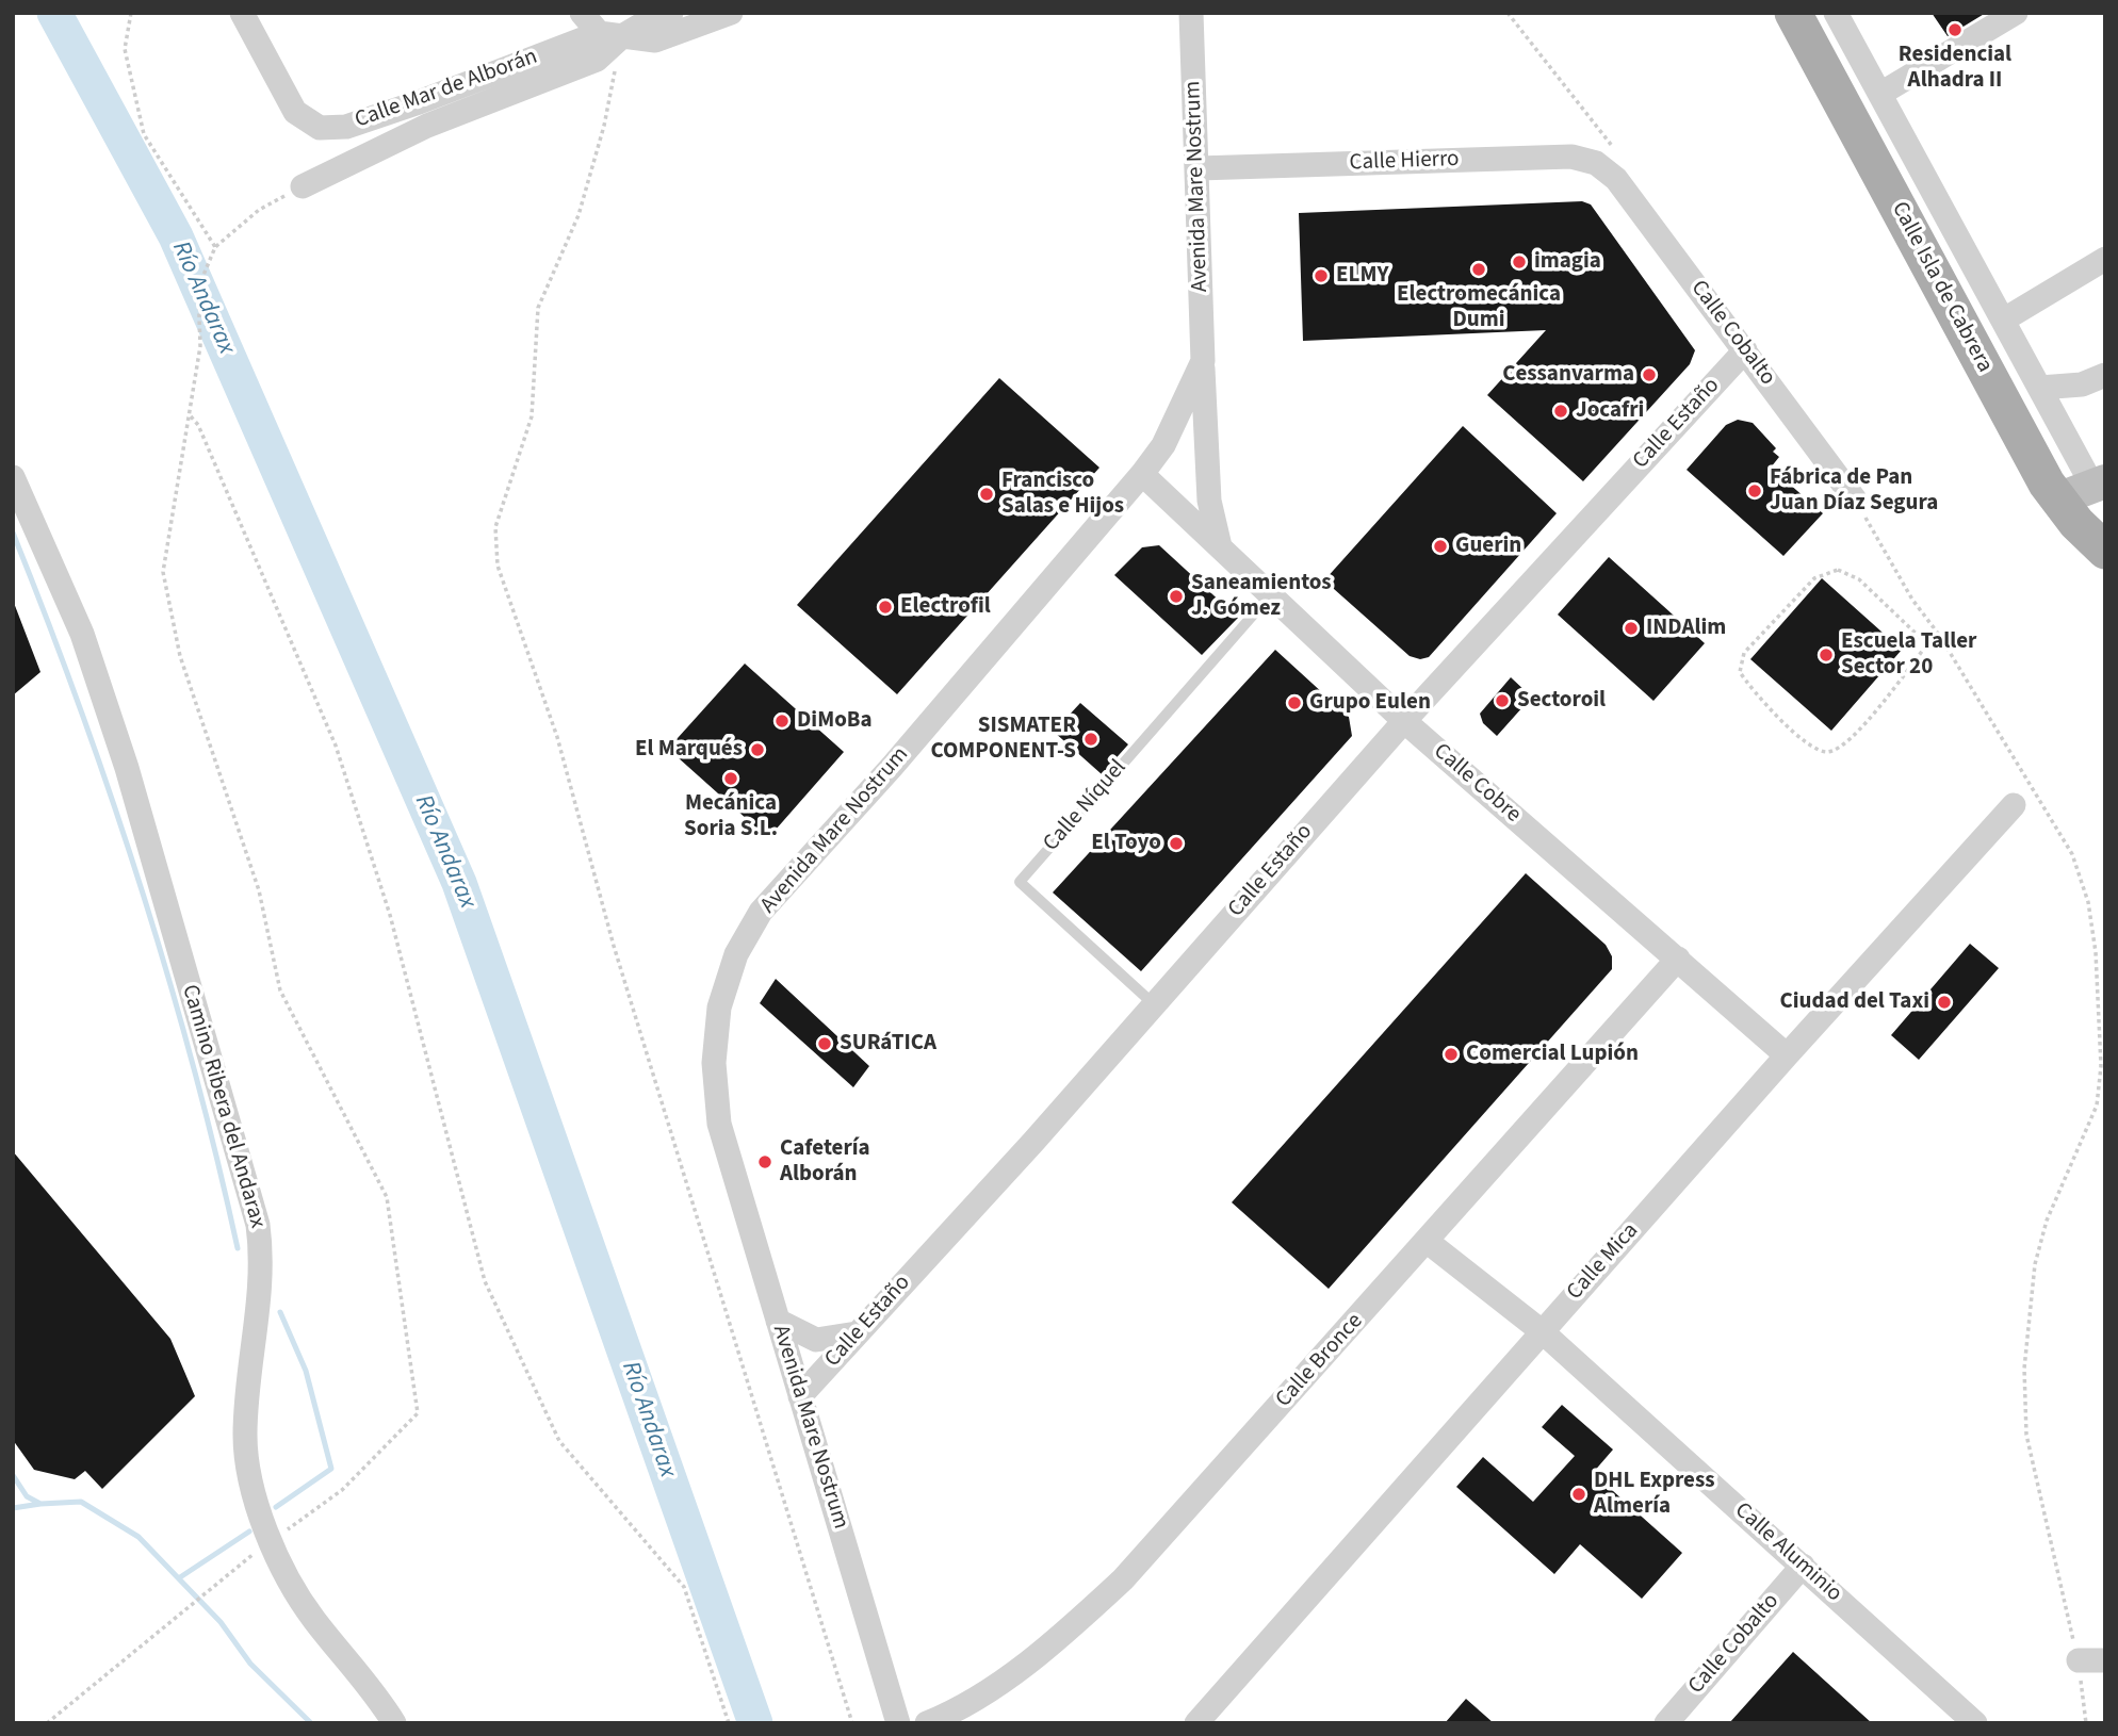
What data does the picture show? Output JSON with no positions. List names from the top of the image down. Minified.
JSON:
{"streets":{"main road":["Calle Isla de Cabrera"],"street":["Calle Mar de Alborán","Calle Hierro","Avenida Mare Nostrum","Calle Cobalto","Calle Estaño","Calle Cobre","Camino Ribera del Andarax","Calle Mica","Calle Bronce","Calle Aluminio"],"lane":["Calle Níquel"]},"crossings":[["Calle Hierro","Avenida Mare Nostrum"],["Calle Hierro","Calle Cobalto"],["Avenida Mare Nostrum","Calle Estaño"],["Avenida Mare Nostrum","Calle Cobre"],["Calle Cobalto","Calle Estaño"],["Calle Cobalto","Calle Aluminio"],["Calle Estaño","Calle Cobre"],["Calle Estaño","Calle Níquel"],["Calle Cobre","Calle Níquel"],["Calle Cobre","Calle Mica"],["Calle Cobre","Calle Bronce"],["Calle Mica","Calle Aluminio"],["Calle Bronce","Calle Aluminio"]],"water":["Río Andarax"],"places":["Residencial Alhadra II","imagia","Electromecánica Dumi","ELMY","Cessanvarma","Jocafri","Fábrica de Pan Juan Díaz Segura","Francisco Salas e Hijos","Guerin","Saneamientos J. Gómez","Electrofil","INDAlim","Escuela Taller Sector 20","Sectoroil","Grupo Eulen","DiMoBa","SISMATER COMPONENT-S","El Marqués","Mecánica Soria S.L.","El Toyo","Ciudad del Taxi","SURáTICA","Comercial Lupión","Cafetería Alborán","DHL Express Almería"]}
